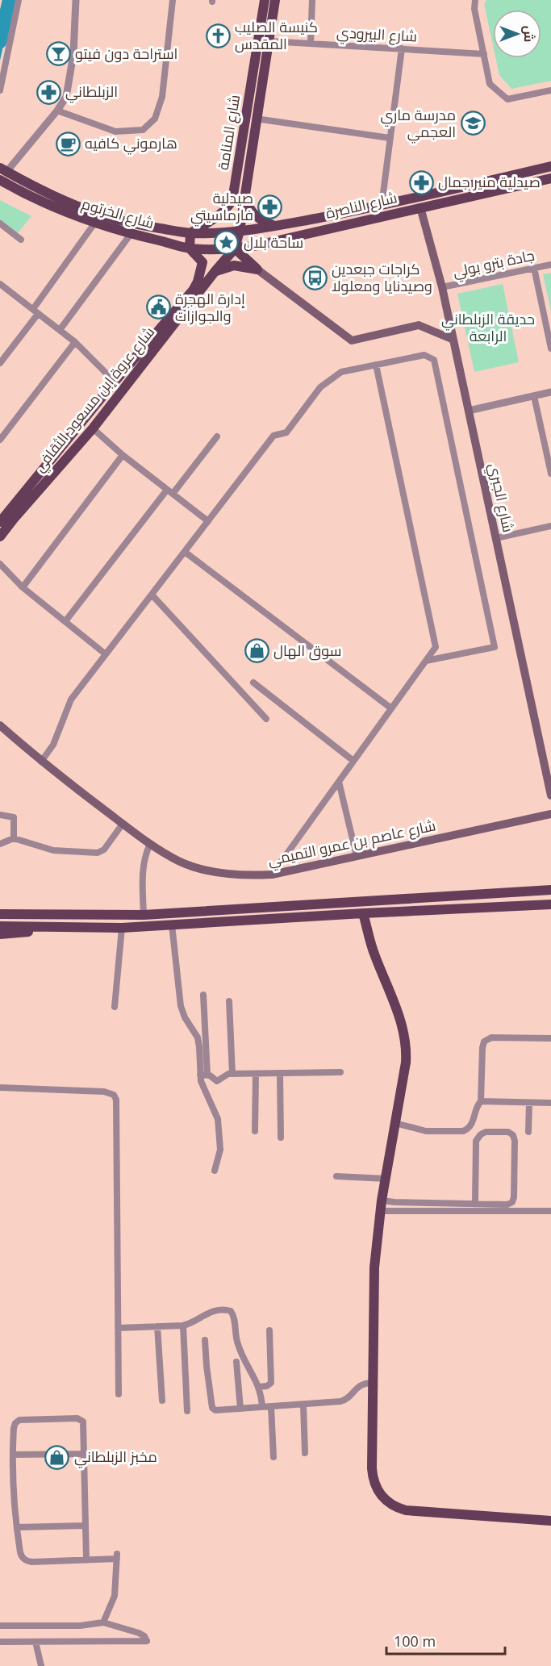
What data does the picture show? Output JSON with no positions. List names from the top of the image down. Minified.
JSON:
{"streets":{"main road":["شارع المنامة","شارع الناصرة","شارع الخرتوم","شارع عروة إبن مسعود الثقافي","شارع الجبري","شارع عاصم بن عمرو التميمي"],"street":["شارع البيرودي","جادة بترو بولي"]},"crossings":[["شارع البيرودي","شارع المنامة"],["شارع المنامة","شارع الناصرة"],["شارع المنامة","شارع عروة إبن مسعود الثقافي"],["شارع الناصرة","شارع الخرتوم"],["شارع الناصرة","شارع عروة إبن مسعود الثقافي"],["شارع الناصرة","شارع الجبري"],["شارع الخرتوم","شارع عروة إبن مسعود الثقافي"],["جادة بترو بولي","شارع الجبري"]],"parks":["حديقة الزبلطاني الرابعة"],"places":{"church":["كنيسة الصليب المقدس"],"bar":["استراحة دون فيتو"],"pharmacy":["الزبلطاني","صيدلية منير جمال","صيدلية فارماسيتي"],"school or university":["مدرسة ماري العجمي"],"cafe":["هارموني كافيه"],"place":["ساحة بلال"],"bus stop":["كراجات جبعدين وصيدنايا ومعلولا"],"public building":["إدارة الهجرة والجوازات"],"shop":["سوق الهال","مخبز الزبلطاني"]},"scale_bar":"100 m","north":"right"}
